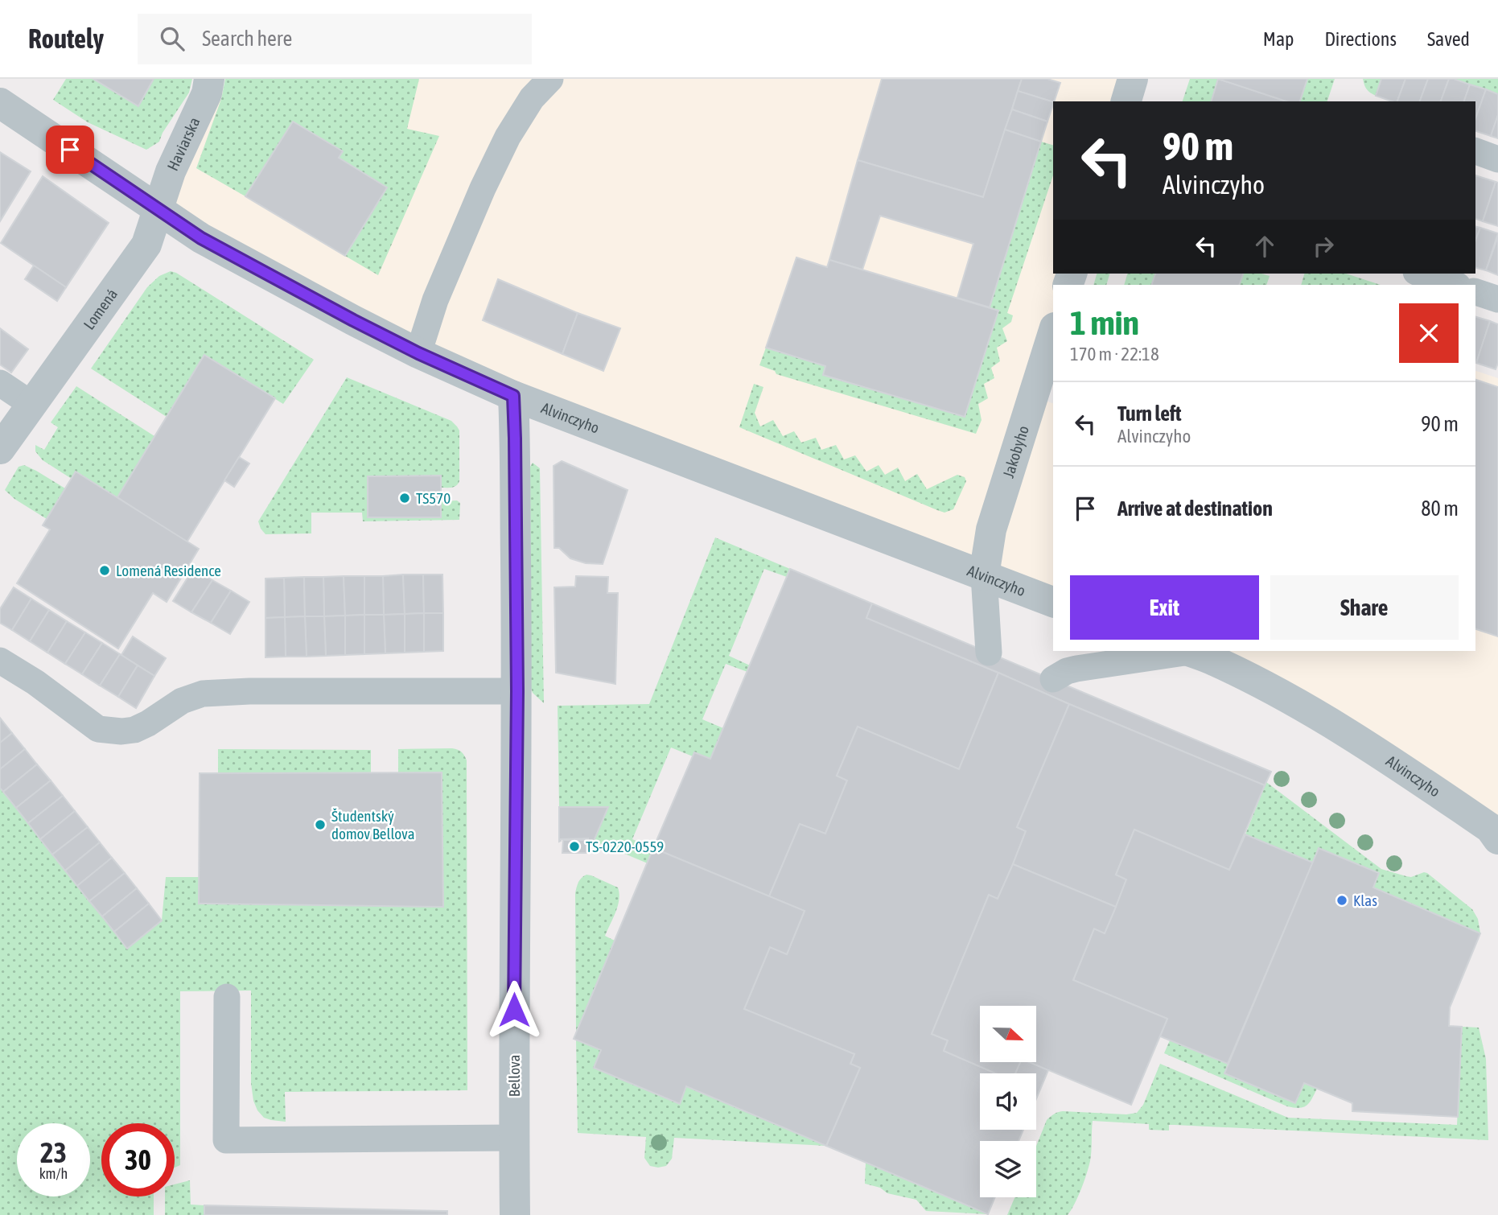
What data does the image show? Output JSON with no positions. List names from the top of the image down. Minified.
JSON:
{"streets":{"street":["Haviarska","Lomená","Alvinczyho","Jakobyho","Bellova"]},"crossings":[["Haviarska","Lomená"],["Haviarska","Alvinczyho"],["Lomená","Alvinczyho"],["Alvinczyho","Jakobyho"],["Alvinczyho","Bellova"]],"places":["TS570","Lomená Residence","Študentský domov Bellova","TS-0220-0559","Klas"],"north":"right","page":{"header":"Routely","search":"Search here","nav":["Map","Directions","Saved"],"turn":["90 m","Alvinczyho"],"heading":["1 min","170 m · 22:18"],"list":[{"name":"Turn left","note":"Alvinczyho","value":"90 m"},{"name":"Arrive at destination","value":"80 m"}],"buttons":["Exit","Share"],"speed":"23 km/h","limit":"30"}}
